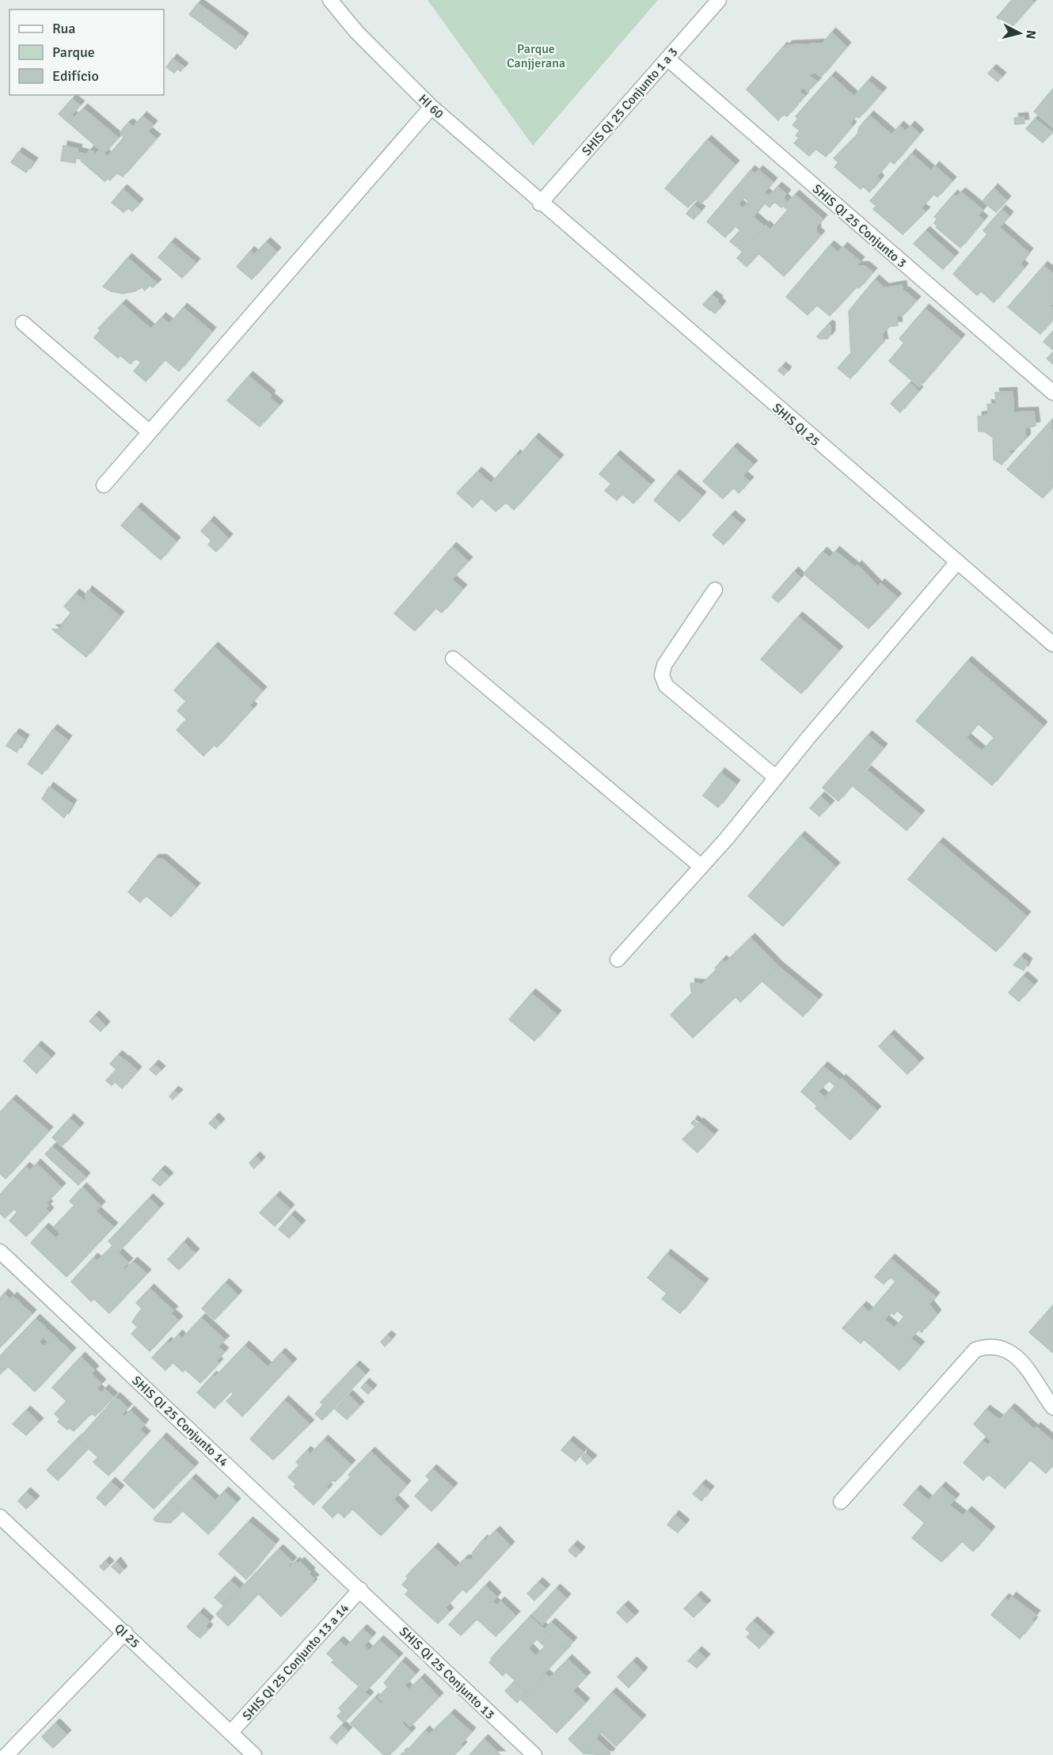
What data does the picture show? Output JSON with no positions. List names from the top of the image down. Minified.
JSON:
{"streets":{"street":["SHIS QI 25 Conjunto 1 a 3","HI 60","SHIS QI 25 Conjunto 3","SHIS QI 25","SHIS QI 25 Conjunto 14","QI 25","SHIS QI 25 Conjunto 13 a 14","SHIS QI 25 Conjunto 13"]},"crossings":[["SHIS QI 25 Conjunto 1 a 3","HI 60"],["SHIS QI 25 Conjunto 1 a 3","SHIS QI 25 Conjunto 3"],["SHIS QI 25 Conjunto 1 a 3","SHIS QI 25"],["HI 60","SHIS QI 25"],["SHIS QI 25 Conjunto 14","SHIS QI 25 Conjunto 13 a 14"],["SHIS QI 25 Conjunto 14","SHIS QI 25 Conjunto 13"],["QI 25","SHIS QI 25 Conjunto 13 a 14"],["SHIS QI 25 Conjunto 13 a 14","SHIS QI 25 Conjunto 13"]],"parks":["Parque Canjjerana"],"legend":["Rua","Parque","Edifício"],"north":"right"}
